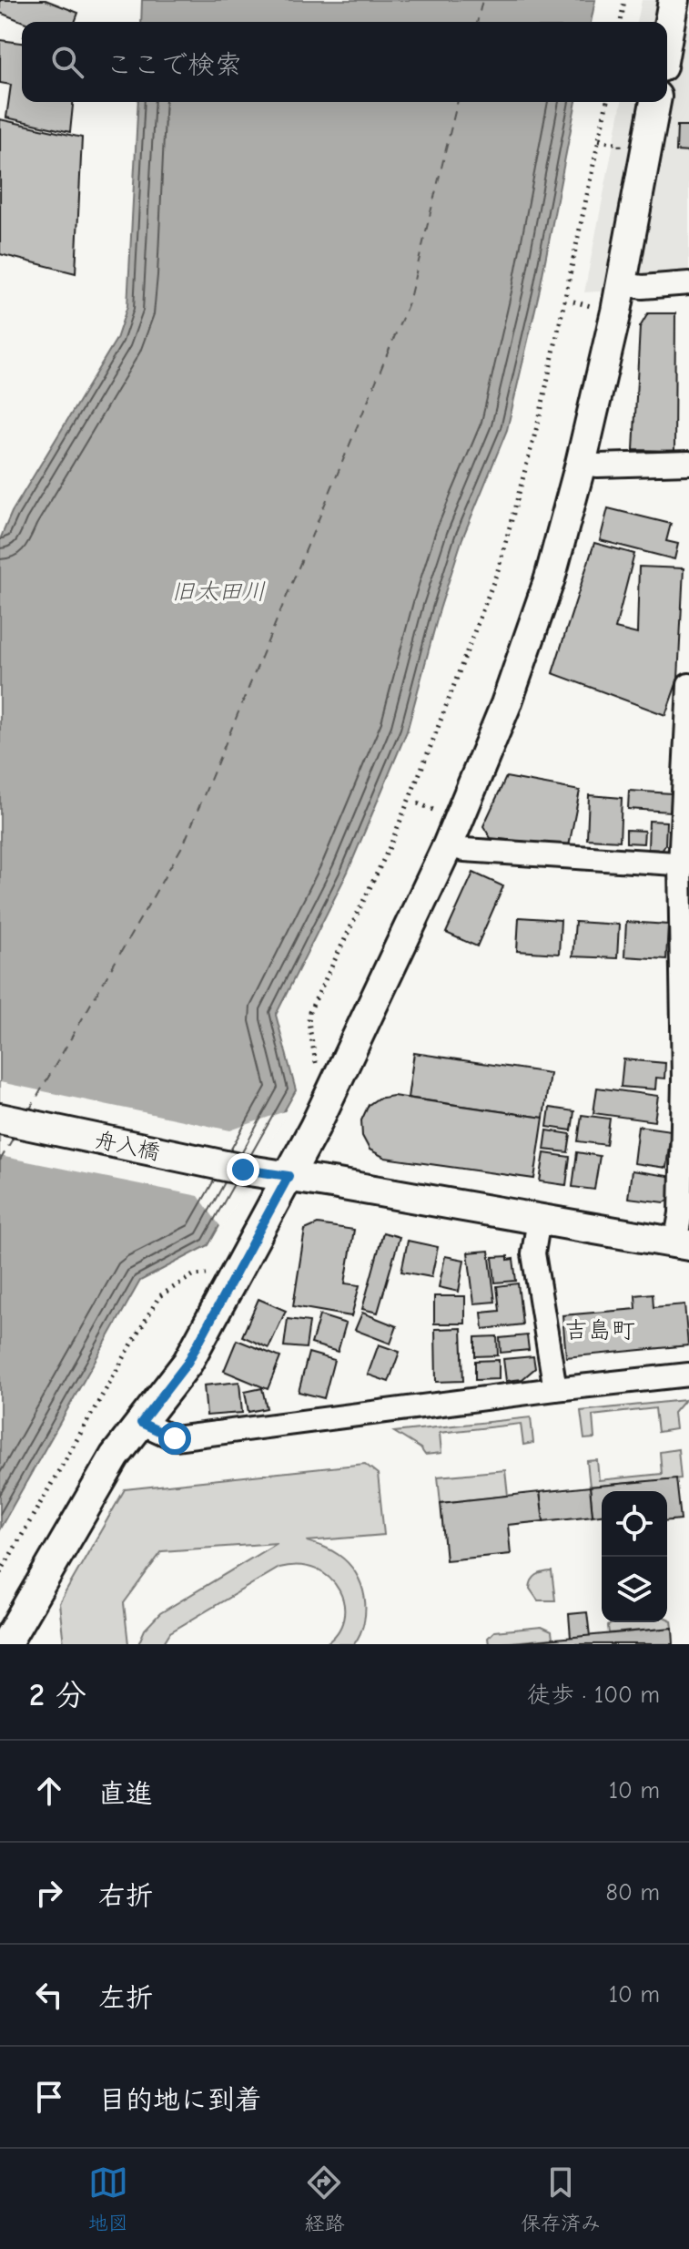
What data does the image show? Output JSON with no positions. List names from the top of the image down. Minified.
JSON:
{"streets":{"street":["舟入橋"]},"districts":["吉島町"],"water":["旧太田川"],"page":{"search":"ここで検索","heading":["2 分","徒歩 · 100 m"],"list":[["直進","10 m"],["右折","80 m"],["左折","10 m"],"目的地に到着"],"nav":["地図","経路","保存済み"]}}
